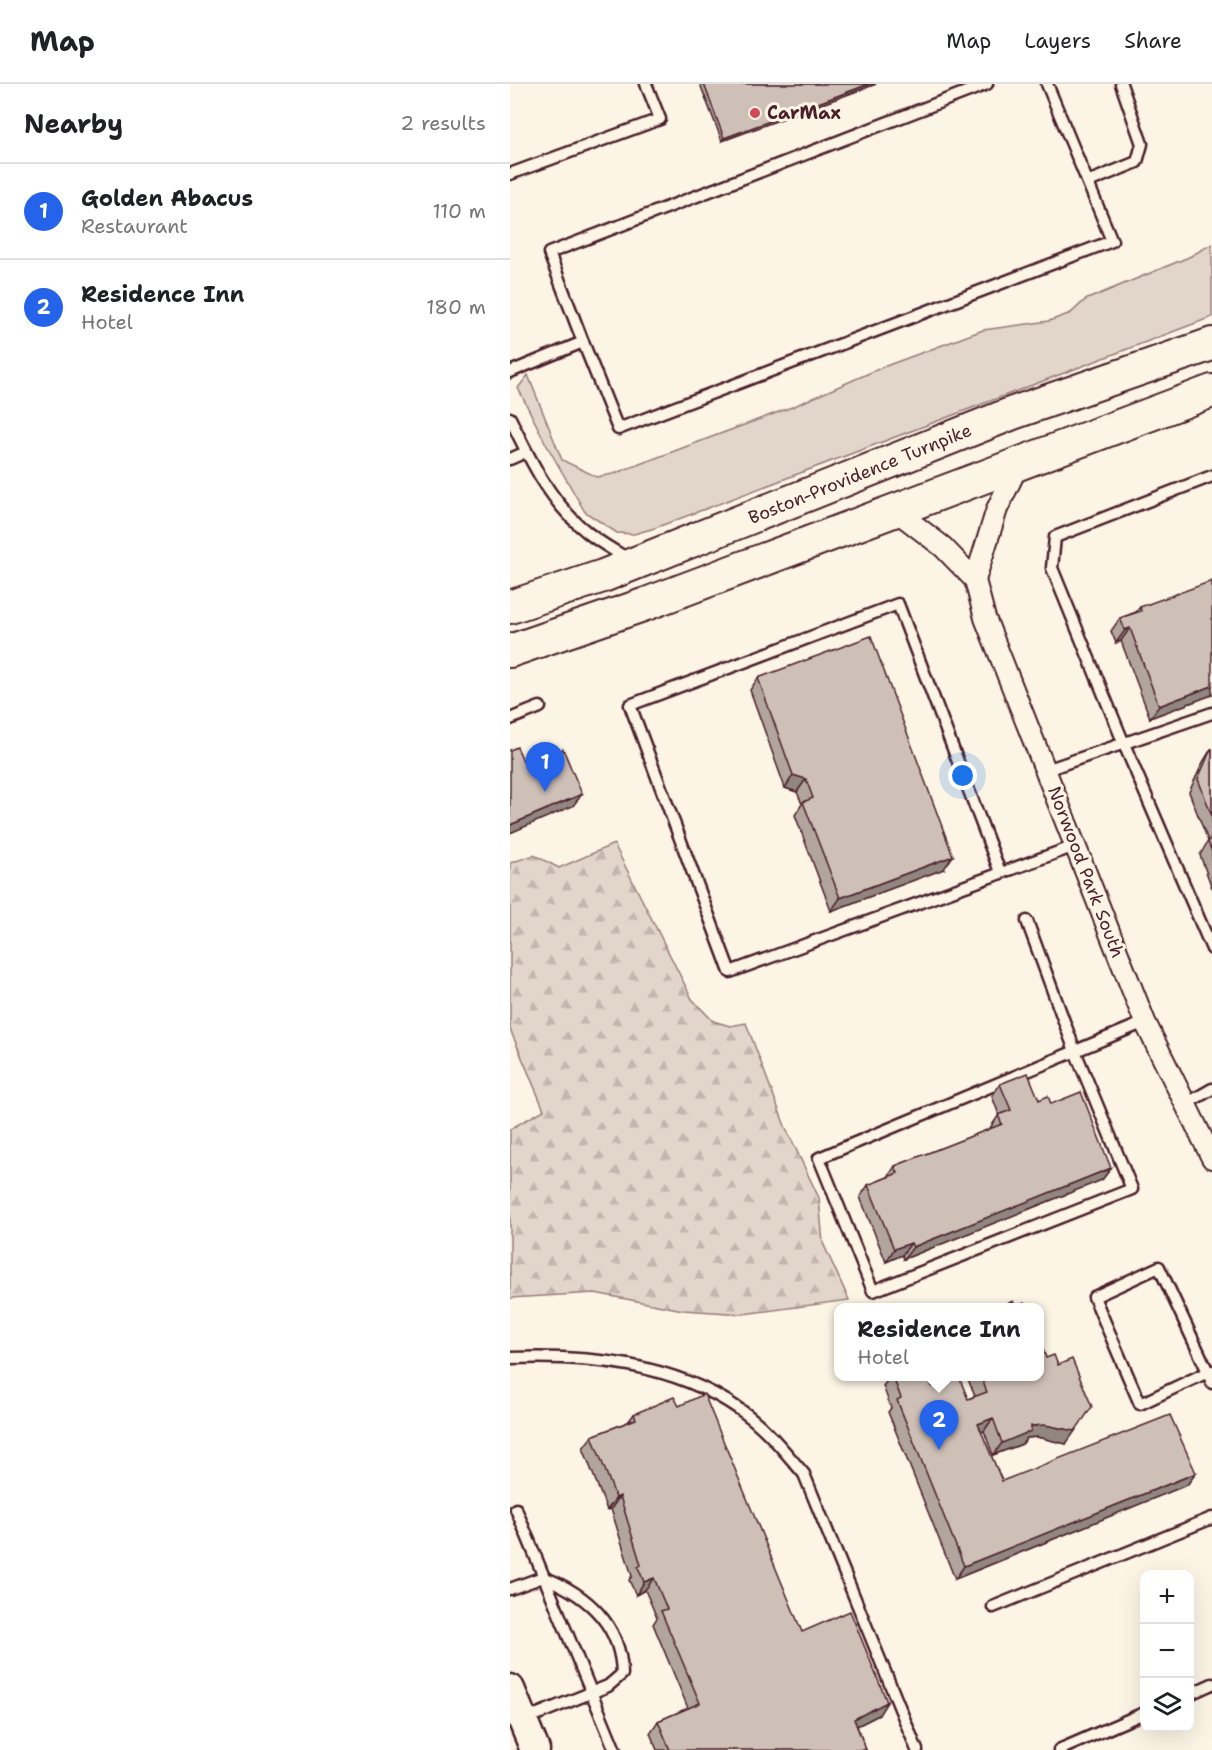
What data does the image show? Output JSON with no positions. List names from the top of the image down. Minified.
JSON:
{"streets":{"main road":["Boston-Providence Turnpike"],"street":["Norwood Park South"]},"places":["CarMax"],"page":{"header":"Map","nav":["Map","Layers","Share"],"heading":["Nearby","2 results"],"list":[{"mark":"1","name":"Golden Abacus","note":"Restaurant","value":"110 m"},{"mark":"2","name":"Residence Inn","note":"Hotel","value":"180 m"}],"pins":["1","2"],"popup":["Residence Inn","Hotel"],"map_buttons":["+","−"]}}
